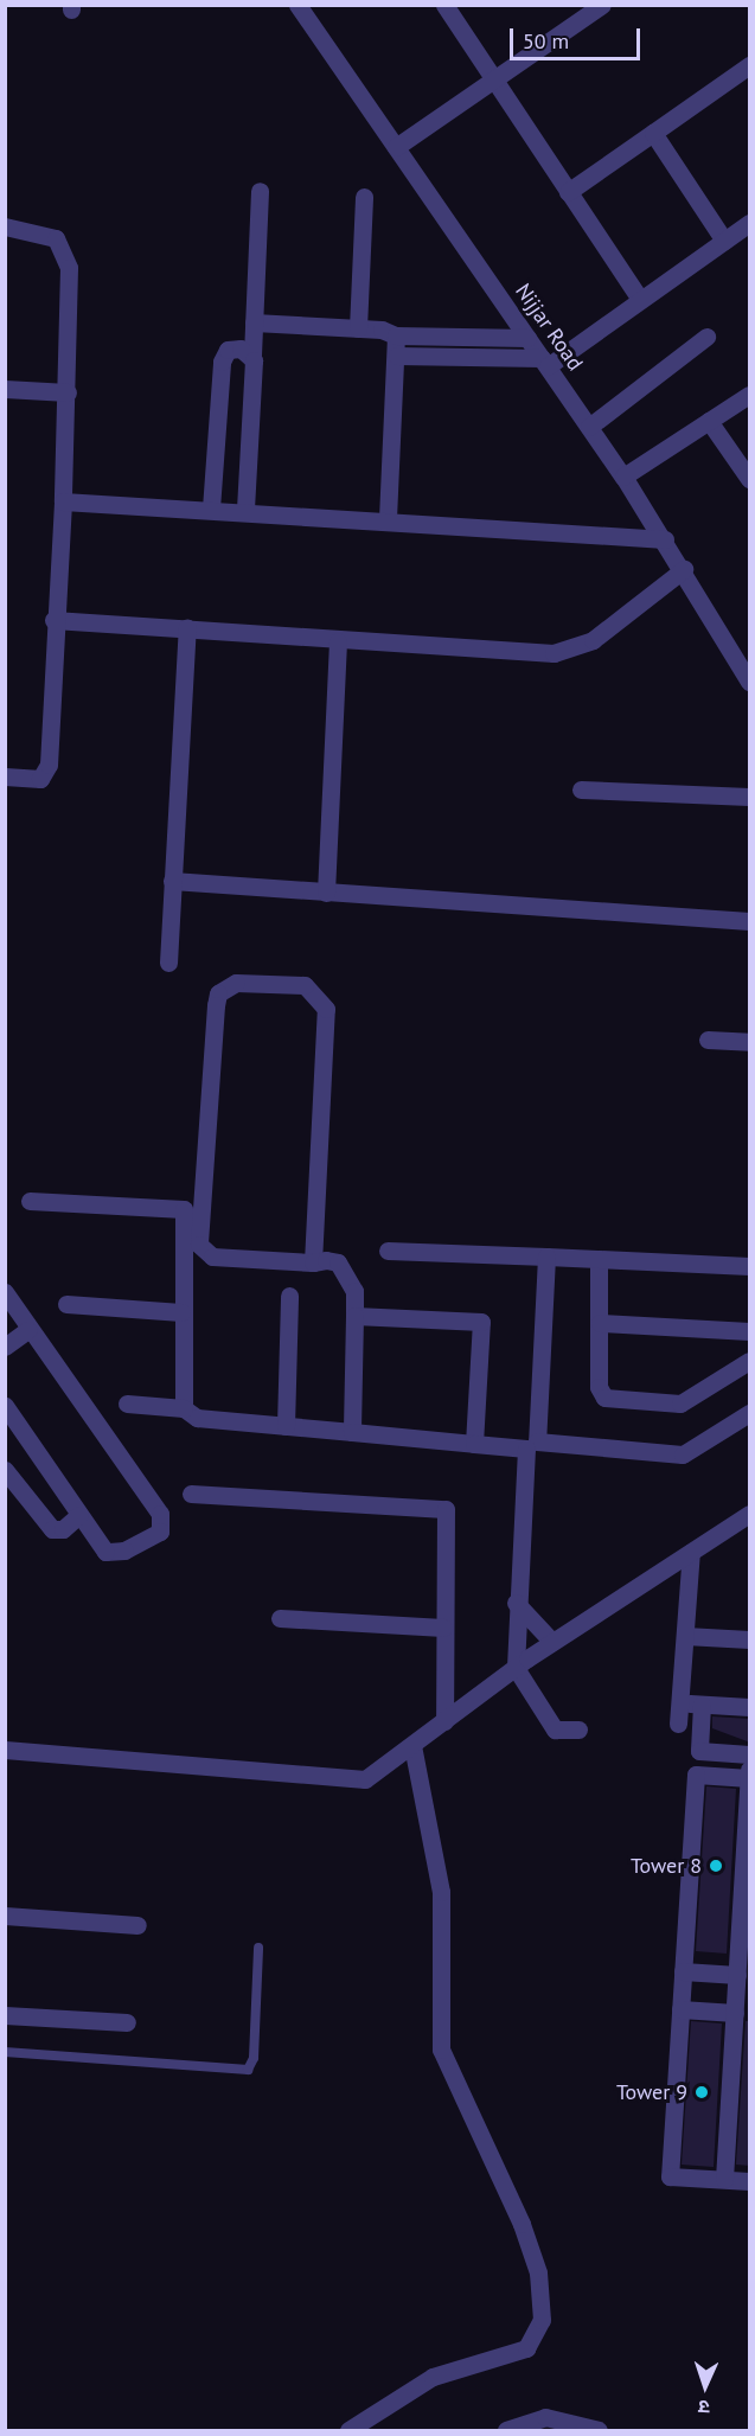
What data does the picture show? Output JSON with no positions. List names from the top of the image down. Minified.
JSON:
{"streets":{"street":["Nijjar Road"]},"places":["Tower 8","Tower 9"],"scale_bar":"50 m","north":"bottom"}
